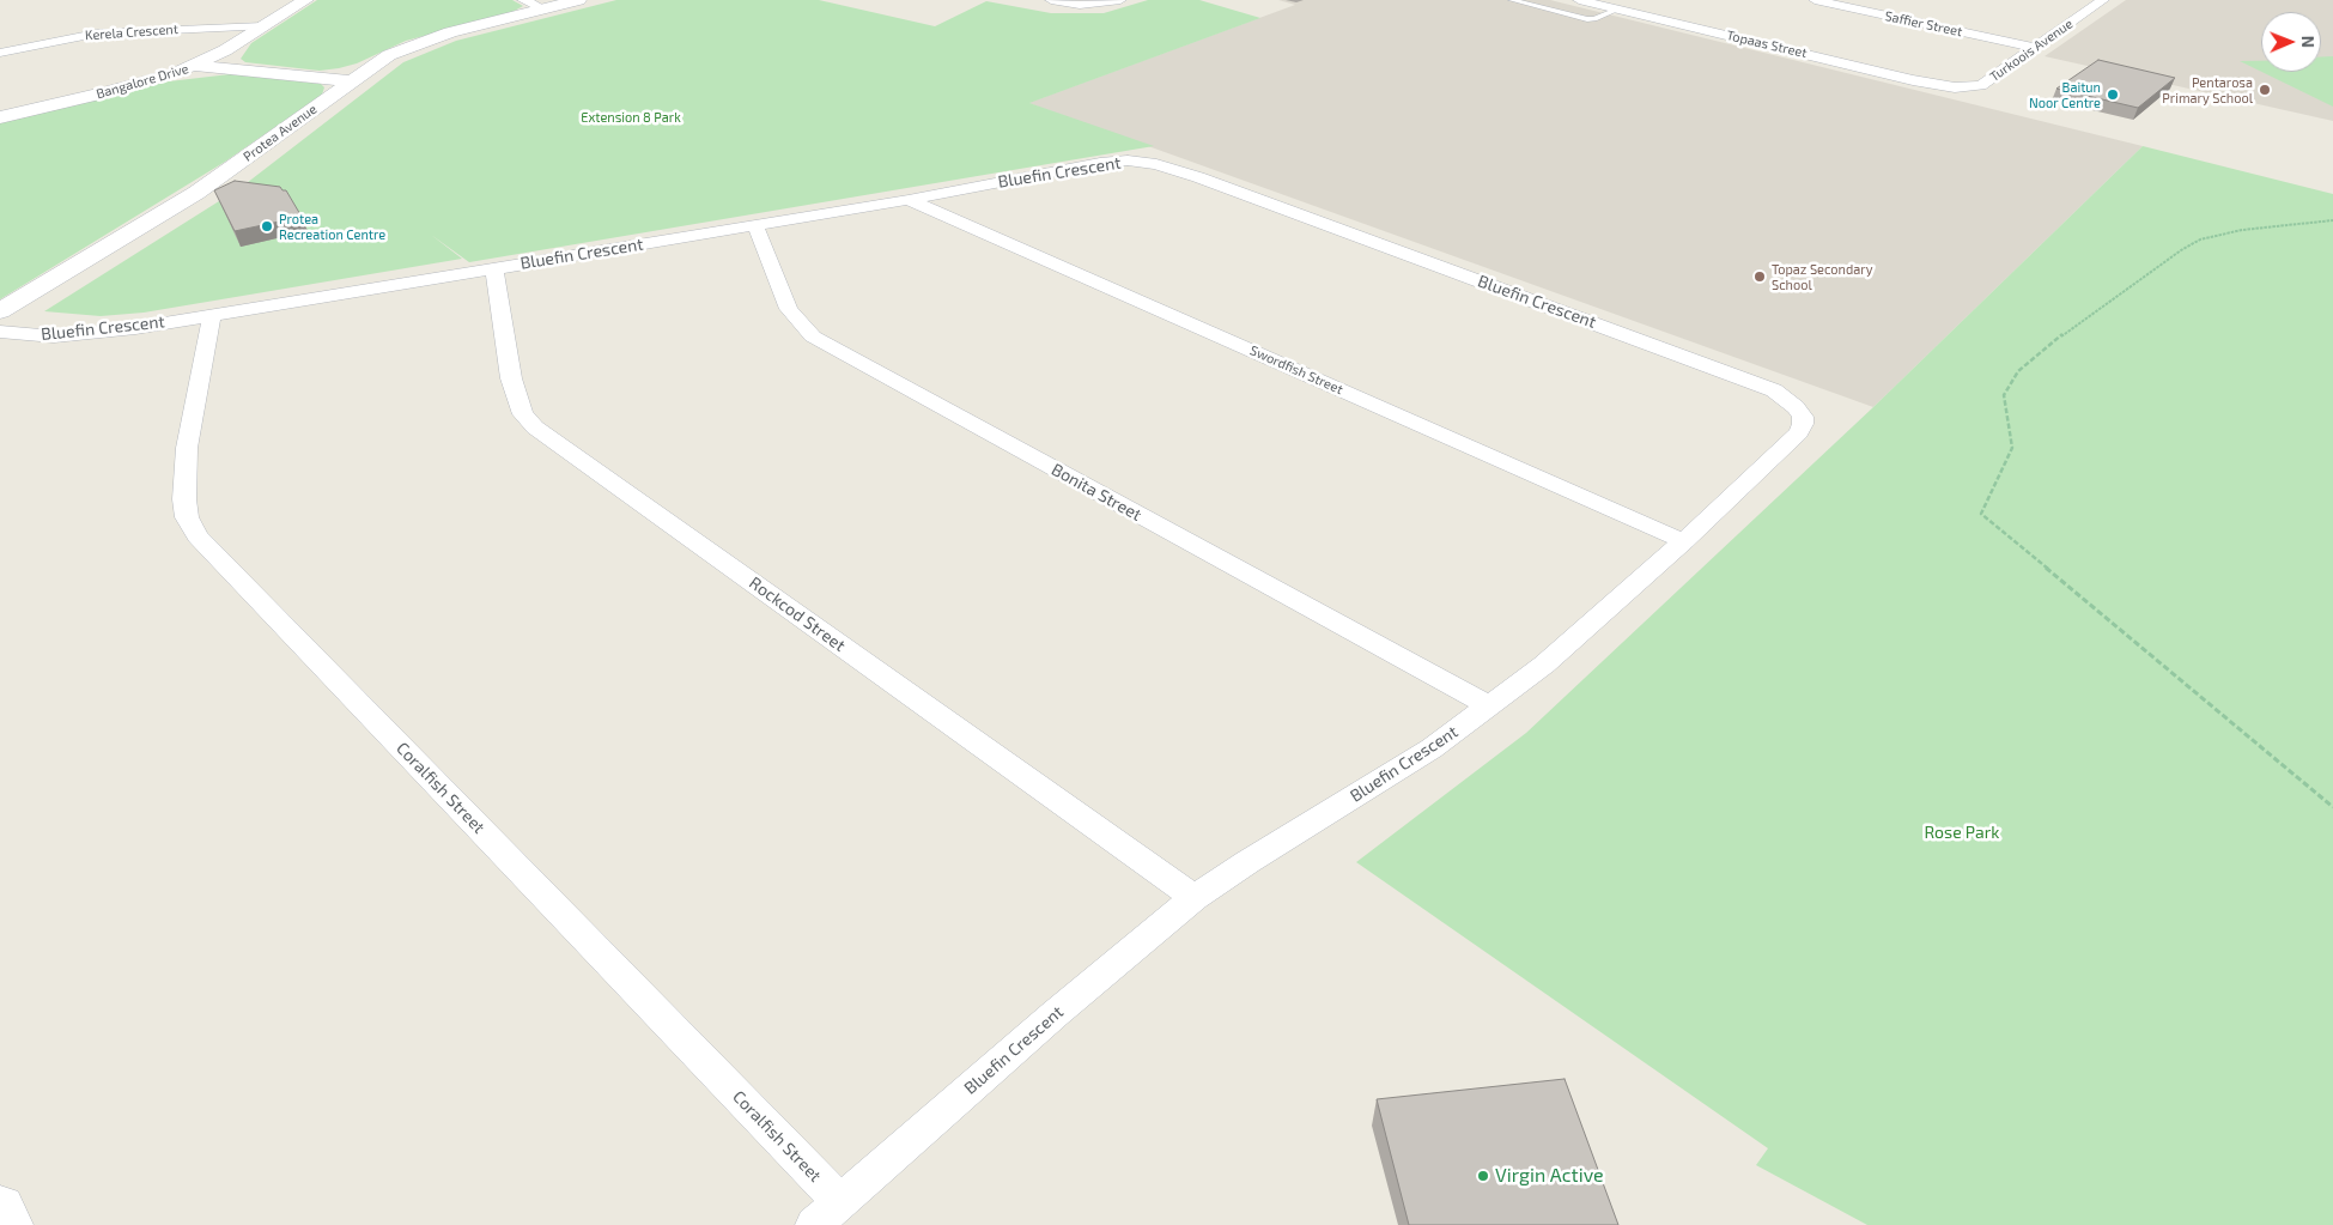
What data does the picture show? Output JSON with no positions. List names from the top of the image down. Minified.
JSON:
{"streets":{"street":["Saffier Street","Kerela Crescent","Topaas Street","Turkoois Avenue","Bangalore Drive","Protea Avenue","Bluefin Crescent","Swordfish Street","Bonita Street","Rockcod Street","Coralfish Street"]},"crossings":[["Saffier Street","Turkoois Avenue"],["Kerela Crescent","Bangalore Drive"],["Topaas Street","Turkoois Avenue"],["Bluefin Crescent","Swordfish Street"],["Bluefin Crescent","Bonita Street"],["Bluefin Crescent","Rockcod Street"],["Bluefin Crescent","Coralfish Street"]],"parks":["Extension 8 Park","Rose Park"],"places":["Pentarosa Primary School","Baitun Noor Centre","Protea Recreation Centre","Topaz Secondary School","Virgin Active"],"north":"right"}
